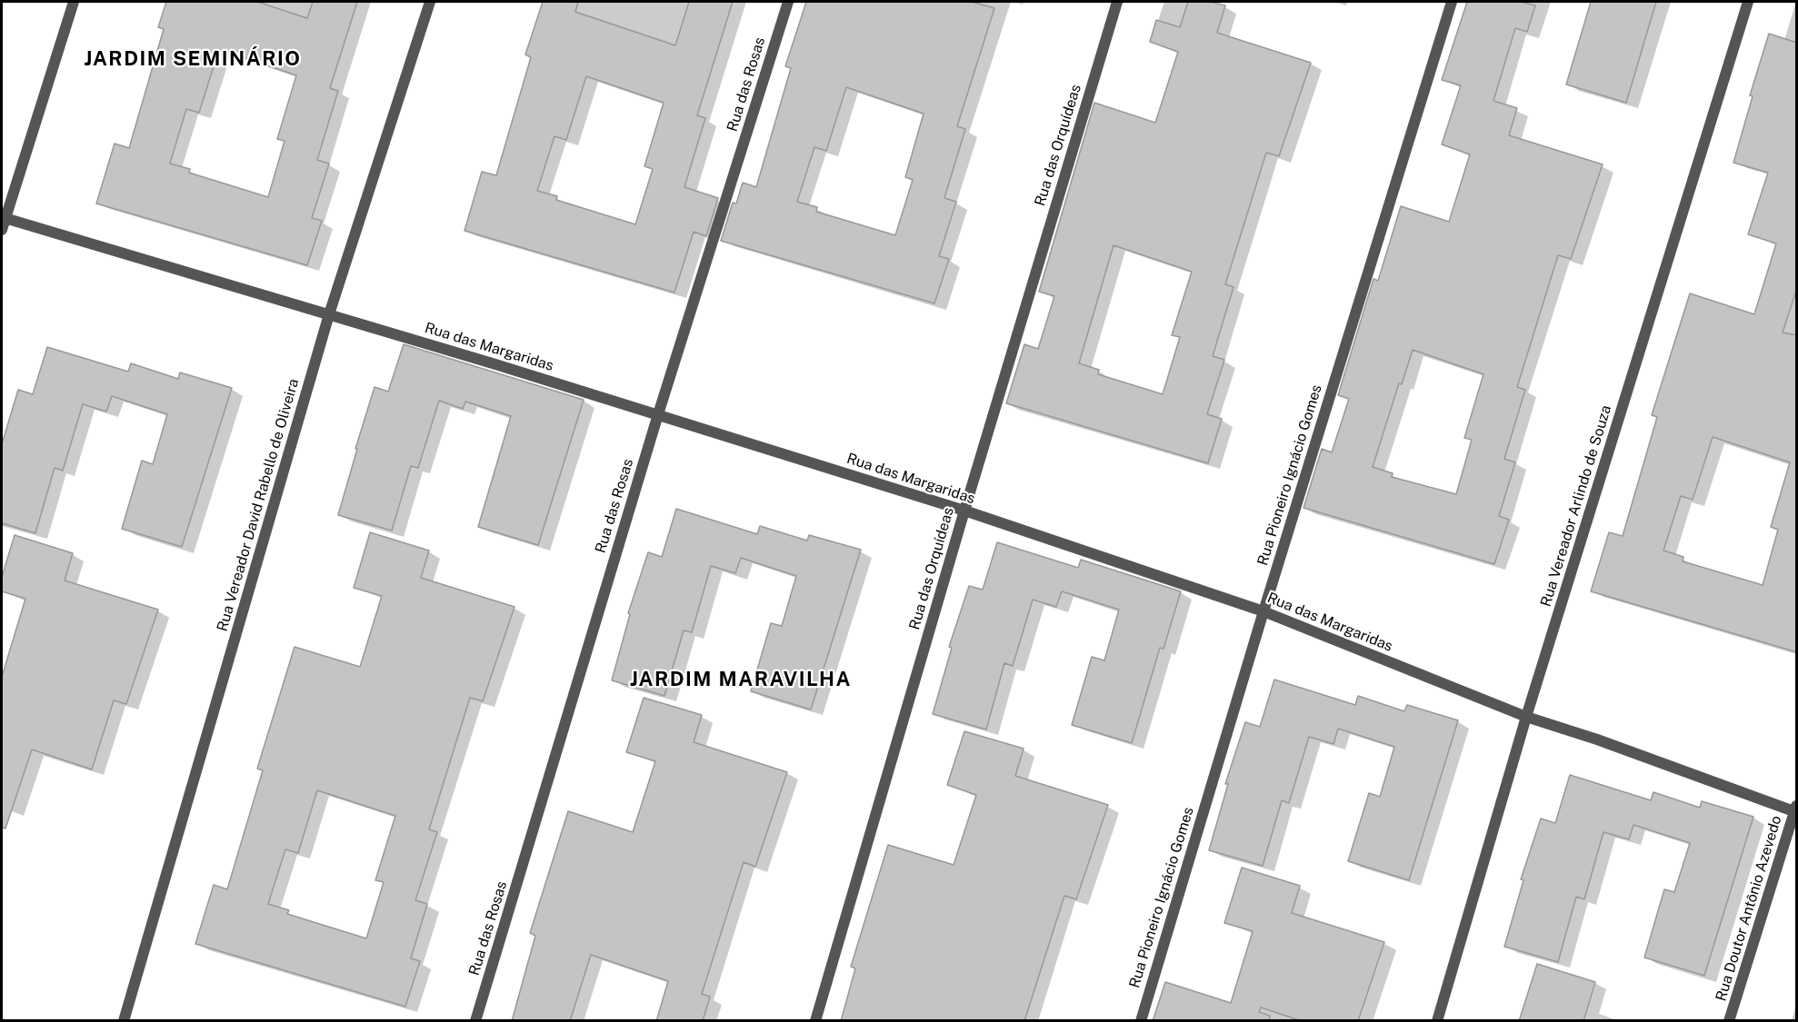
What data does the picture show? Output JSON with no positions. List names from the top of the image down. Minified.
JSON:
{"streets":{"street":["Rua das Rosas","Rua das Orquídeas","Rua das Margaridas","Rua Pioneiro Ignácio Gomes","Rua Vereador David Rabello de Oliveira","Rua Vereador Arlindo de Souza","Rua Doutor Antônio Azevedo"]},"crossings":[["Rua das Rosas","Rua das Margaridas"],["Rua das Orquídeas","Rua das Margaridas"],["Rua das Margaridas","Rua Pioneiro Ignácio Gomes"],["Rua das Margaridas","Rua Vereador David Rabello de Oliveira"],["Rua das Margaridas","Rua Vereador Arlindo de Souza"],["Rua das Margaridas","Rua Doutor Antônio Azevedo"]],"districts":["JARDIM SEMINÁRIO","JARDIM MARAVILHA"]}
